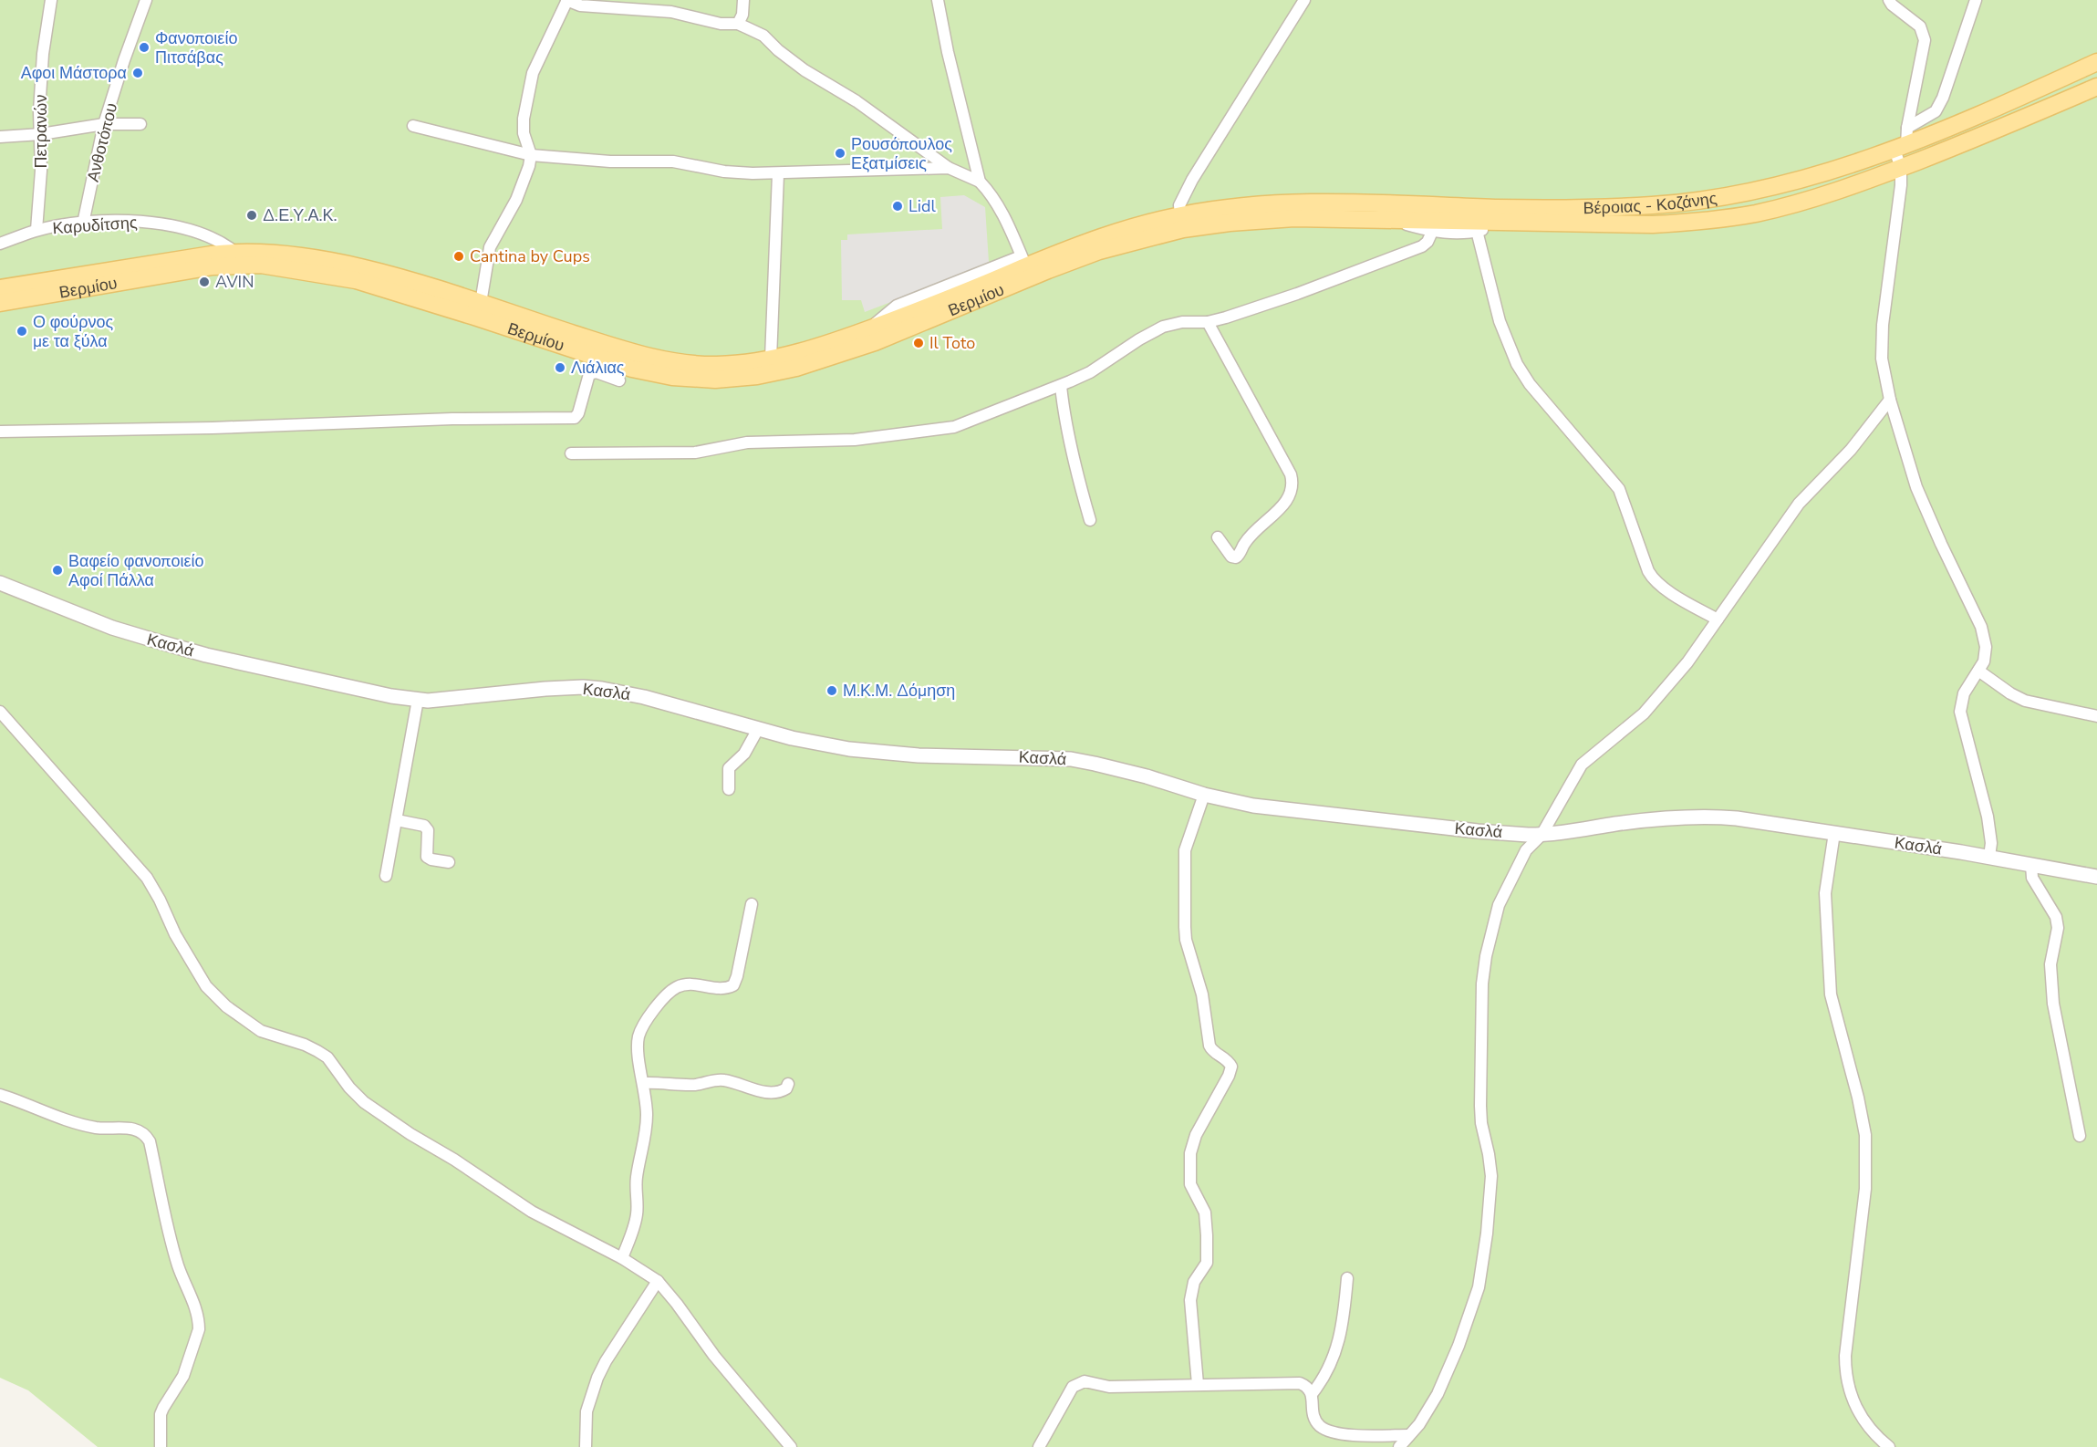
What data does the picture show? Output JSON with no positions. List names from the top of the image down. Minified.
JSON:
{"streets":{"main road":["Βέροιας - Κοζάνης","Βερμίου"],"street":["Πετρανών","Ανθοτόπου","Καρυδίτσης","Κασλά"]},"crossings":[["Πετρανών","Καρυδίτσης"],["Ανθοτόπου","Καρυδίτσης"],["Βέροιας - Κοζάνης","Βερμίου"],["Καρυδίτσης","Βερμίου"]],"places":["Φανοποιείο Πιτσάβας","Αφοι Μάστορα","Ρουσόπουλος Εξατμίσεις","Lidl","Δ.Ε.Υ.Α.Κ.","Cantina by Cups","AVIN","Ο φούρνος με τα ξύλα","Il Toto","Λιάλιας","Βαφείο φανοποιείο Αφοί Πάλλα","Μ.Κ.Μ. Δόμηση"]}
